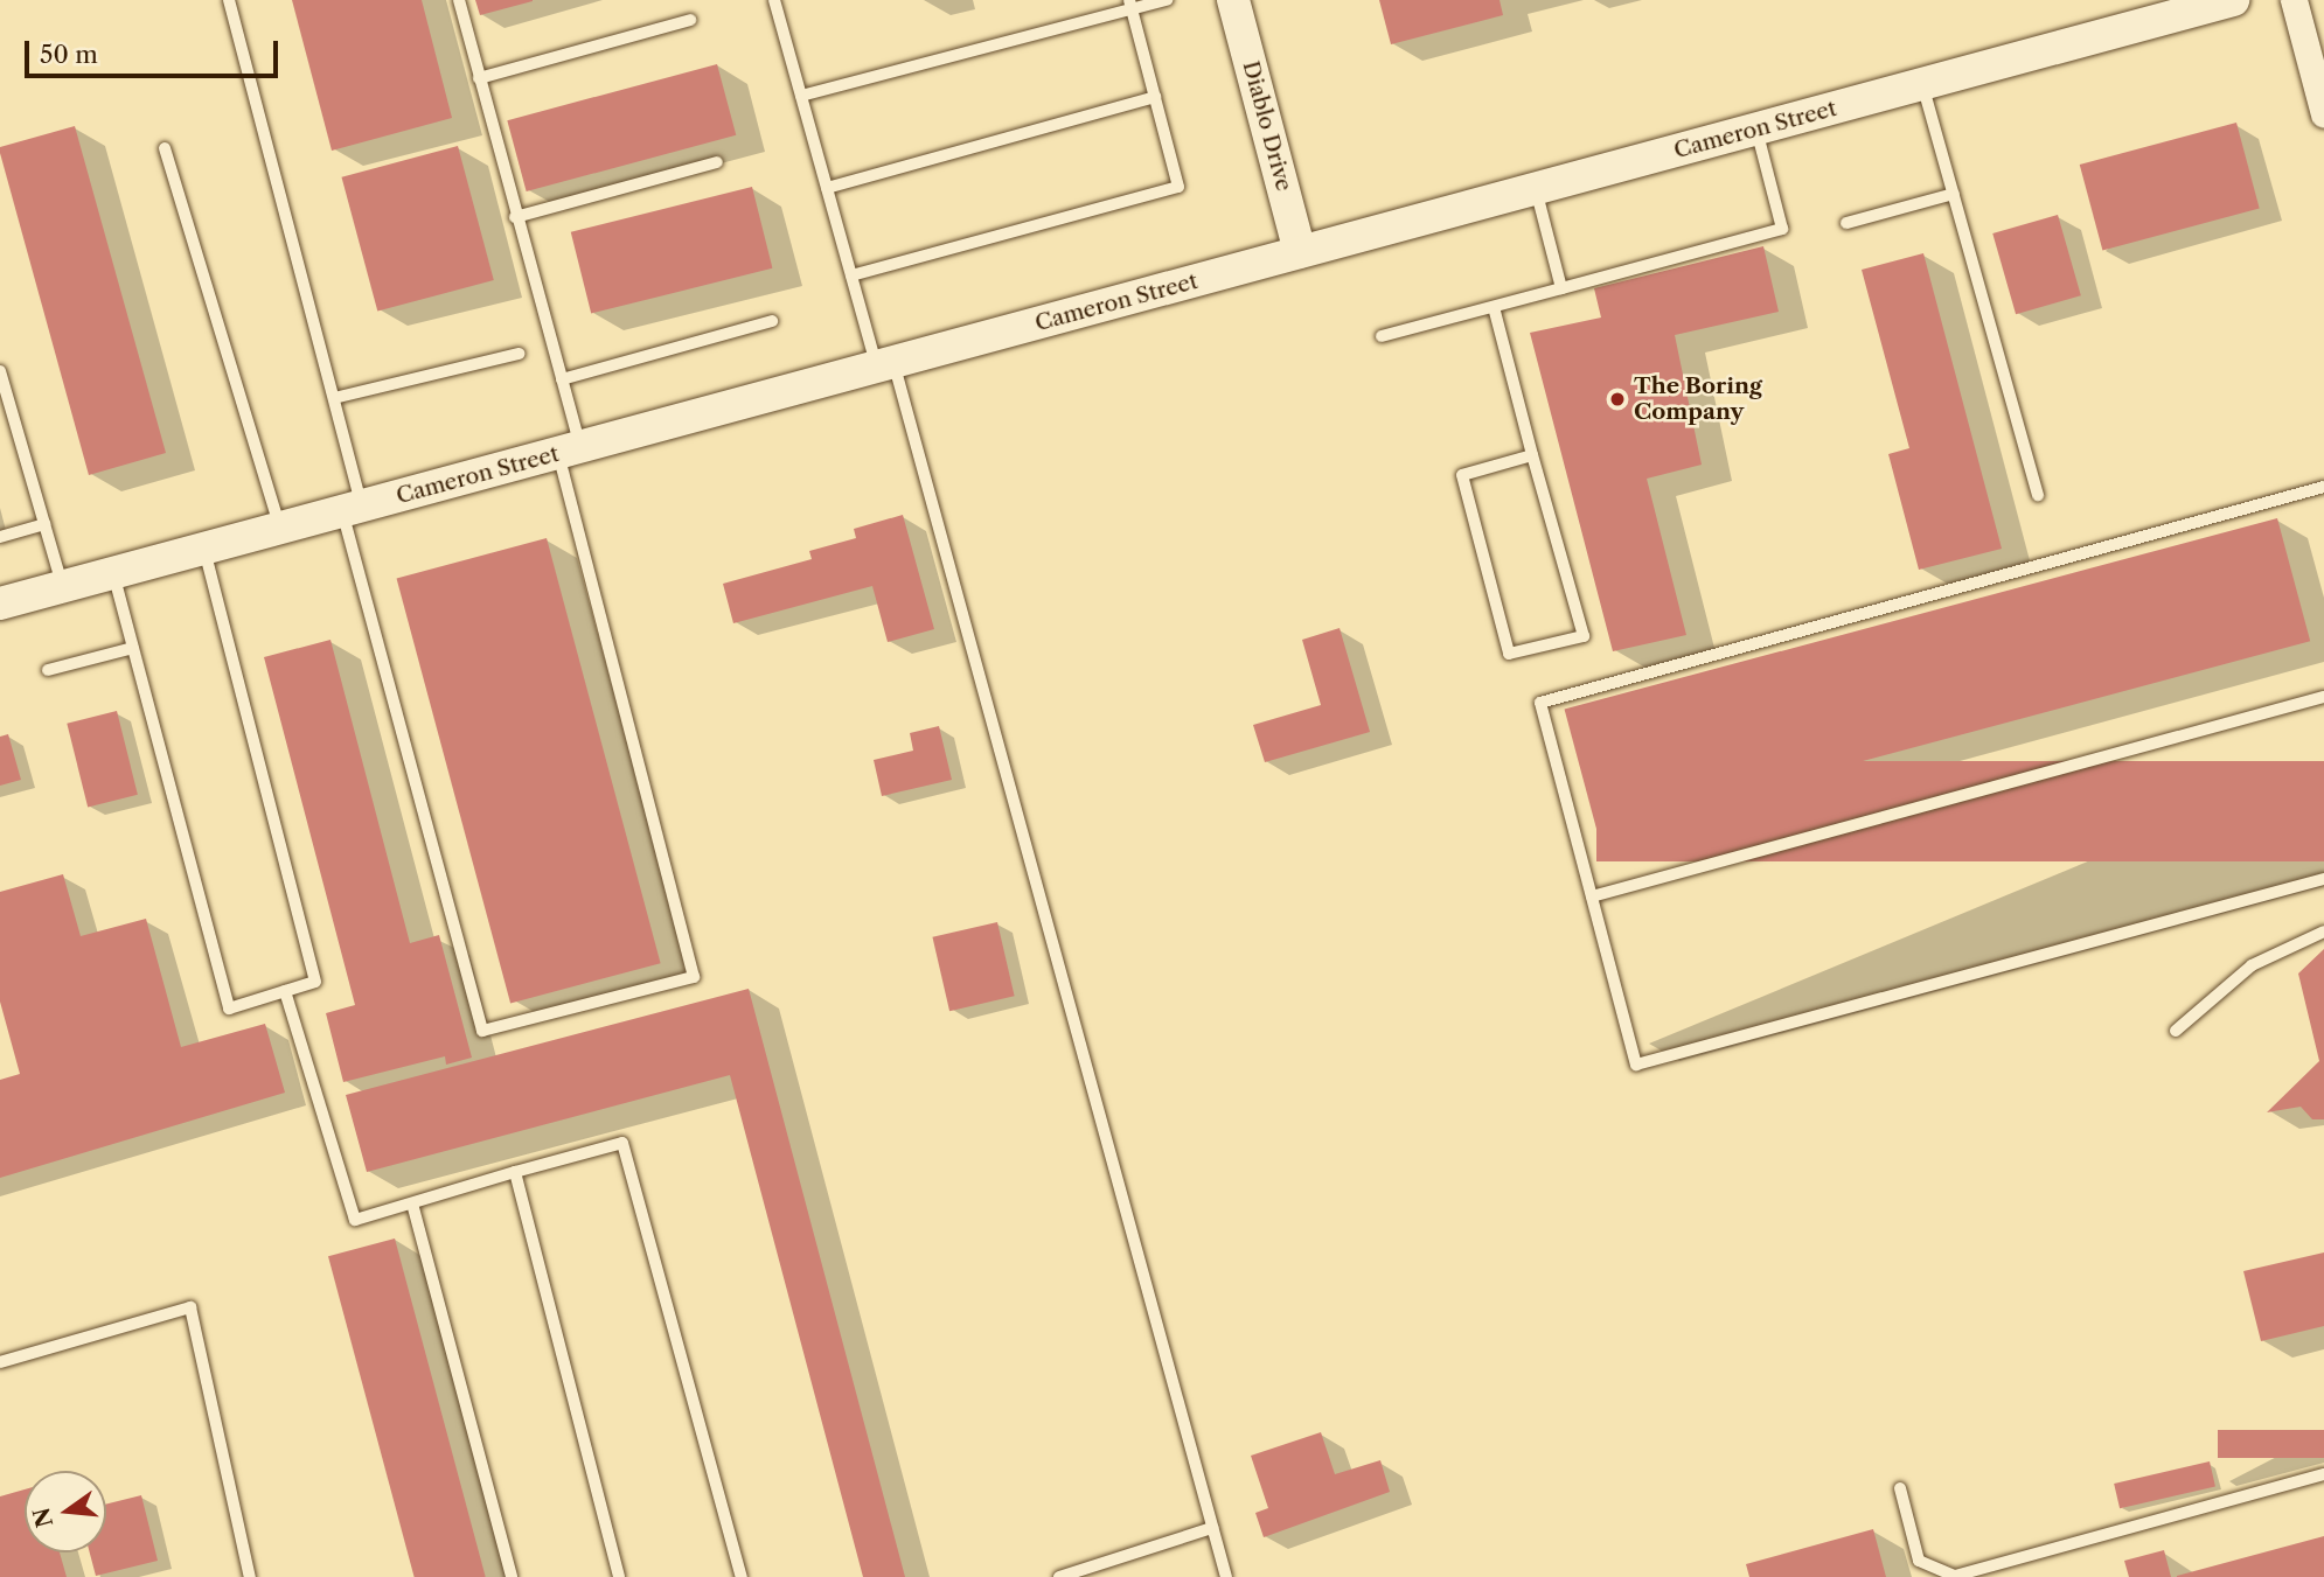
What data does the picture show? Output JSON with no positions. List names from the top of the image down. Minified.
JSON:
{"streets":{"street":["Diablo Drive","Cameron Street"]},"crossings":[["Diablo Drive","Cameron Street"]],"places":["The Boring Company"],"scale_bar":"50 m","north":"left"}
